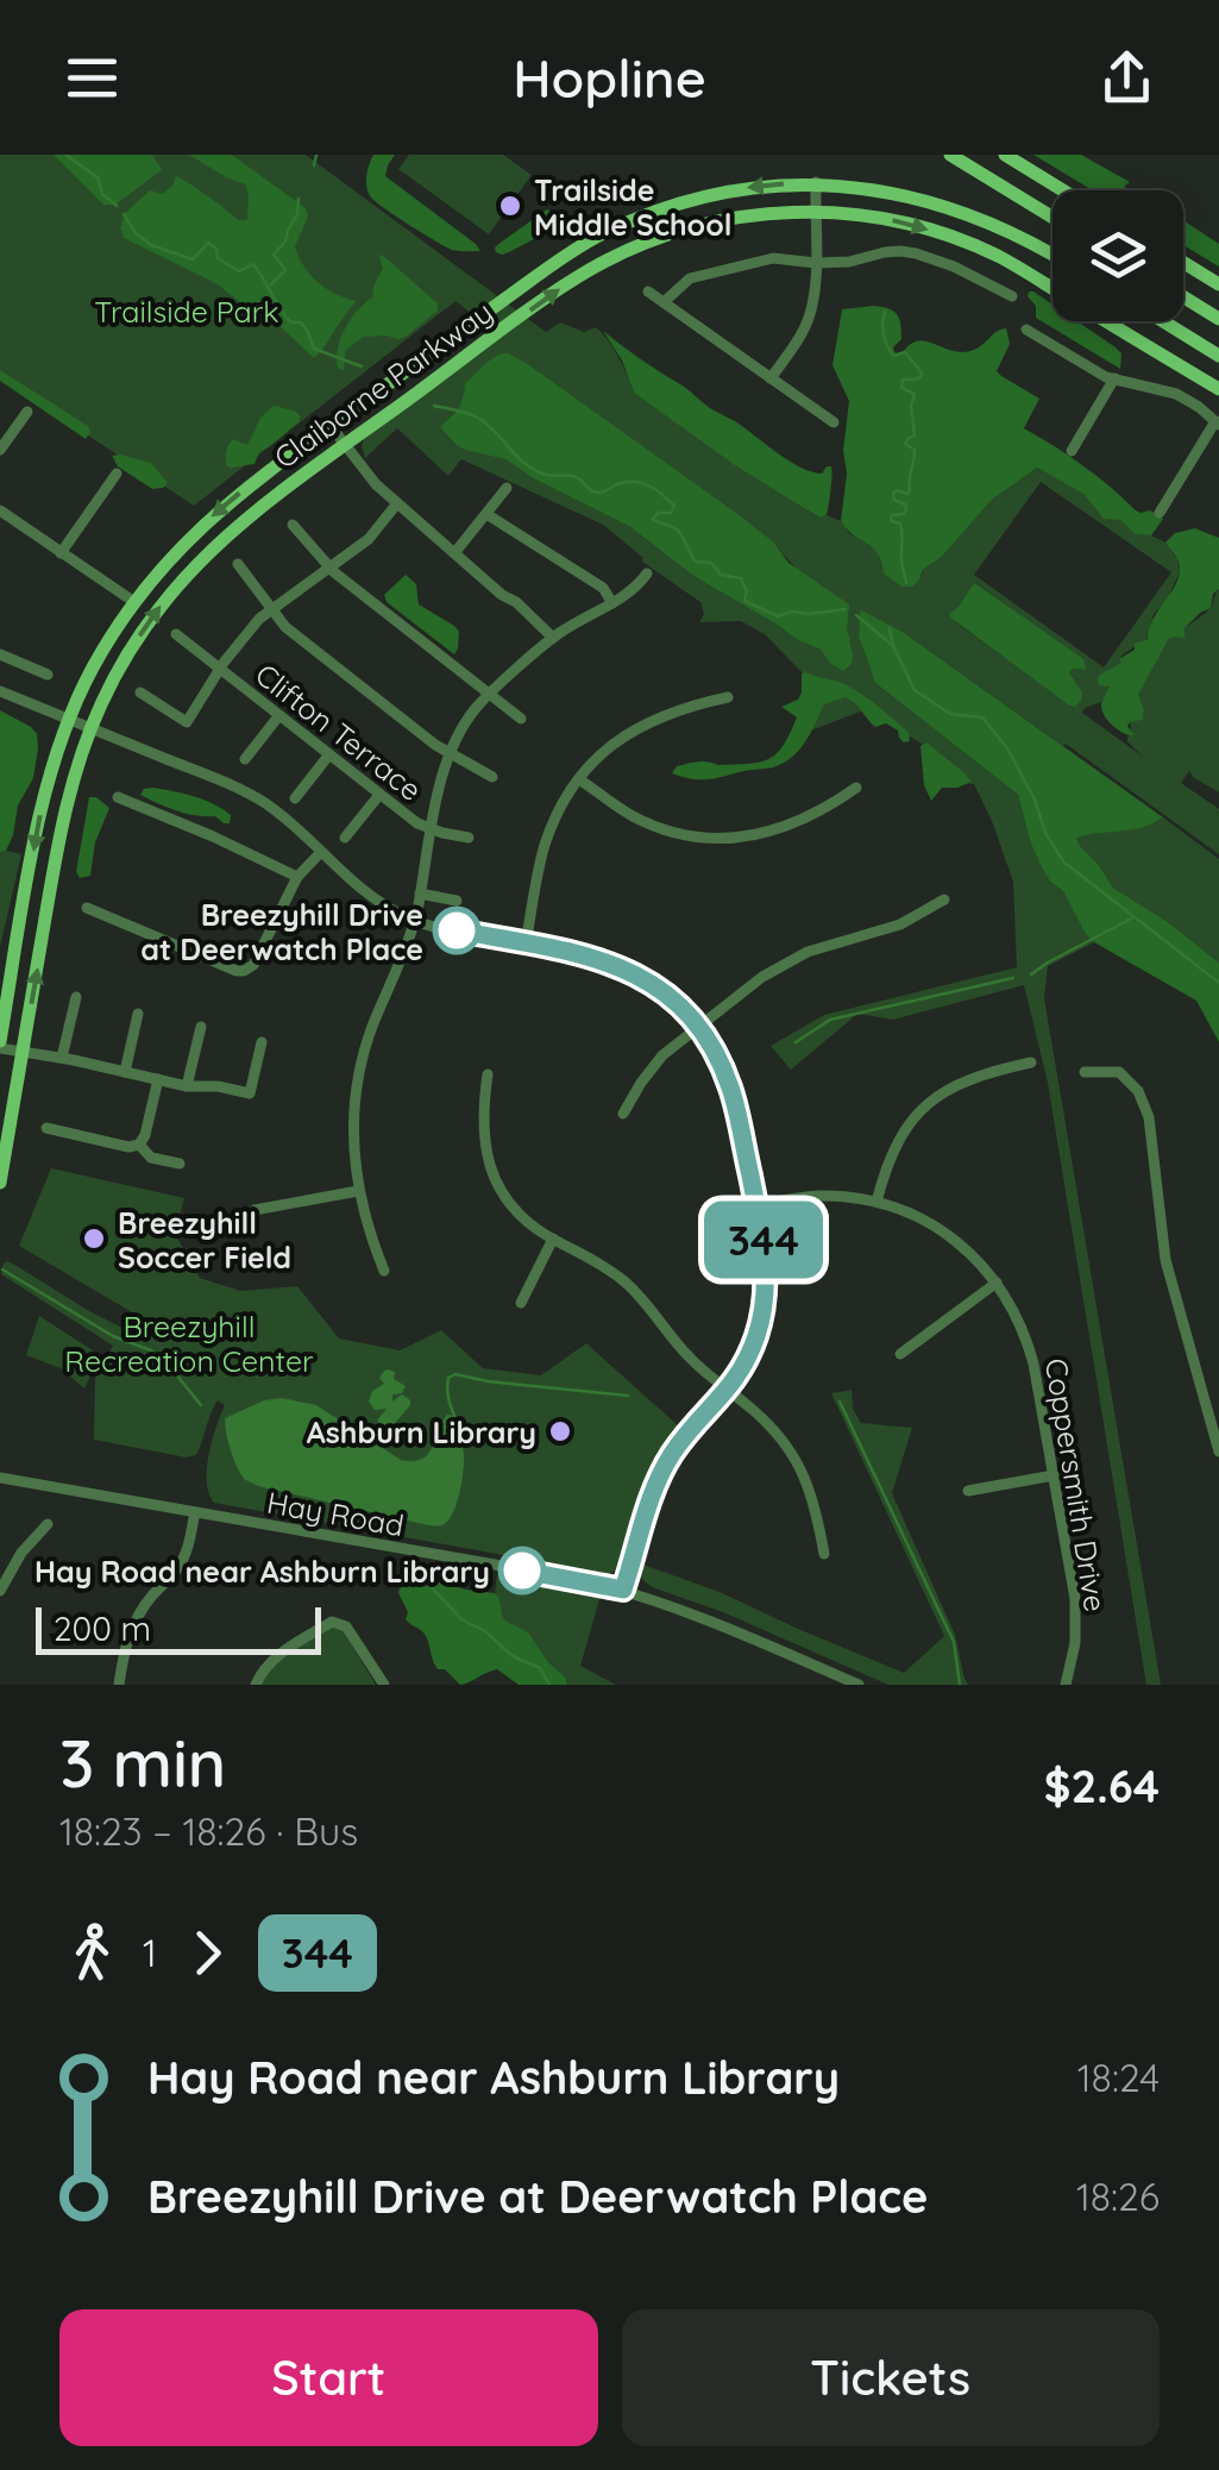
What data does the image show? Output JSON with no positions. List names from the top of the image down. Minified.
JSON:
{"streets":{"main road":["Claiborne Parkway"],"street":["Clifton Terrace","Coppersmith Drive","Hay Road"]},"parks":["Trailside Park","Breezyhill Recreation Center"],"places":["Trailside Middle School","Breezyhill Drive at Deerwatch Place","Breezyhill Soccer Field","Ashburn Library","Hay Road near Ashburn Library"],"lines":["bus line 344"],"scale_bar":"200 m","page":{"header":"Hopline","on_map":"344","scale":"200 m","heading":["3 min","18:23 – 18:26 · Bus","$2.64"],"legs":["1","344"],"list":[{"name":"Hay Road near Ashburn Library","value":"18:24"},{"name":"Breezyhill Drive at Deerwatch Place","value":"18:26"}],"buttons":["Start","Tickets"]}}
